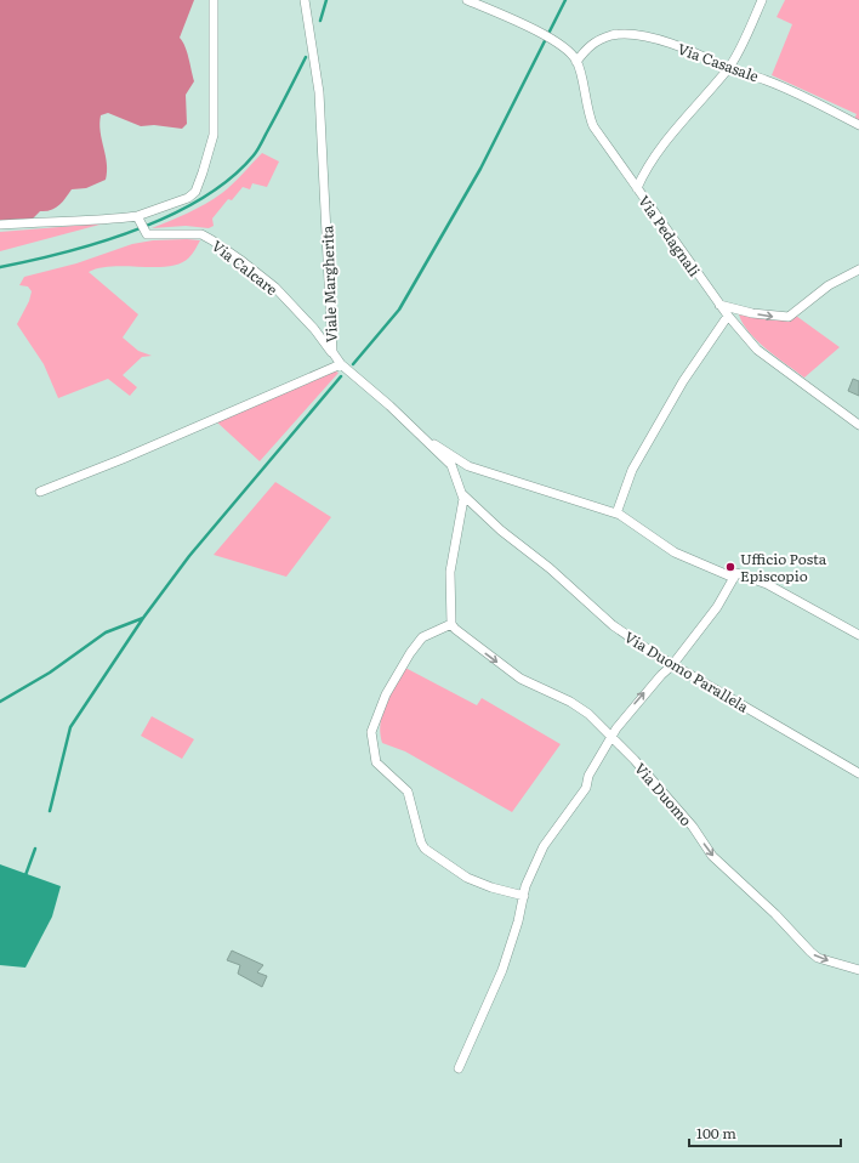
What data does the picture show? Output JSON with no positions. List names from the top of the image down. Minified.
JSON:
{"streets":{"street":["Via Casasale","Via Pedagnali","Via Calcare","Viale Margherita","Via Duomo Parallela","Via Duomo"]},"crossings":[["Via Casasale","Via Pedagnali"],["Via Calcare","Viale Margherita"],["Viale Margherita","Via Duomo Parallela"],["Viale Margherita","Via Duomo"]],"one_way":["Via Duomo"],"places":["Ufficio Posta Episcopio"],"scale_bar":"100 m"}
